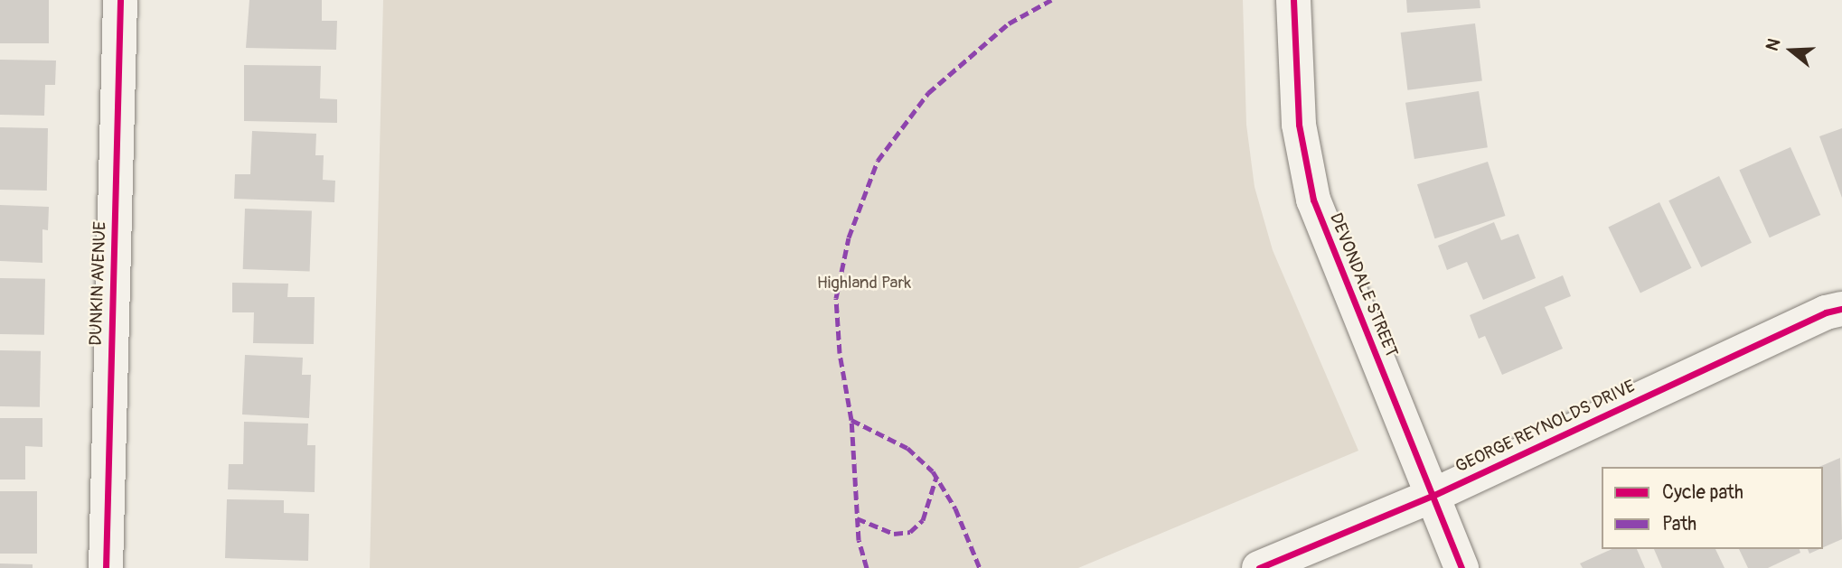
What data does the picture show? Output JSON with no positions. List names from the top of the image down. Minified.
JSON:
{"streets":{"street":["DUNKIN AVENUE","DEVONDALE STREET","GEORGE REYNOLDS DRIVE"]},"crossings":[["DEVONDALE STREET","GEORGE REYNOLDS DRIVE"]],"parks":["Highland Park"],"legend":["Cycle path","Path"],"north":"left"}
